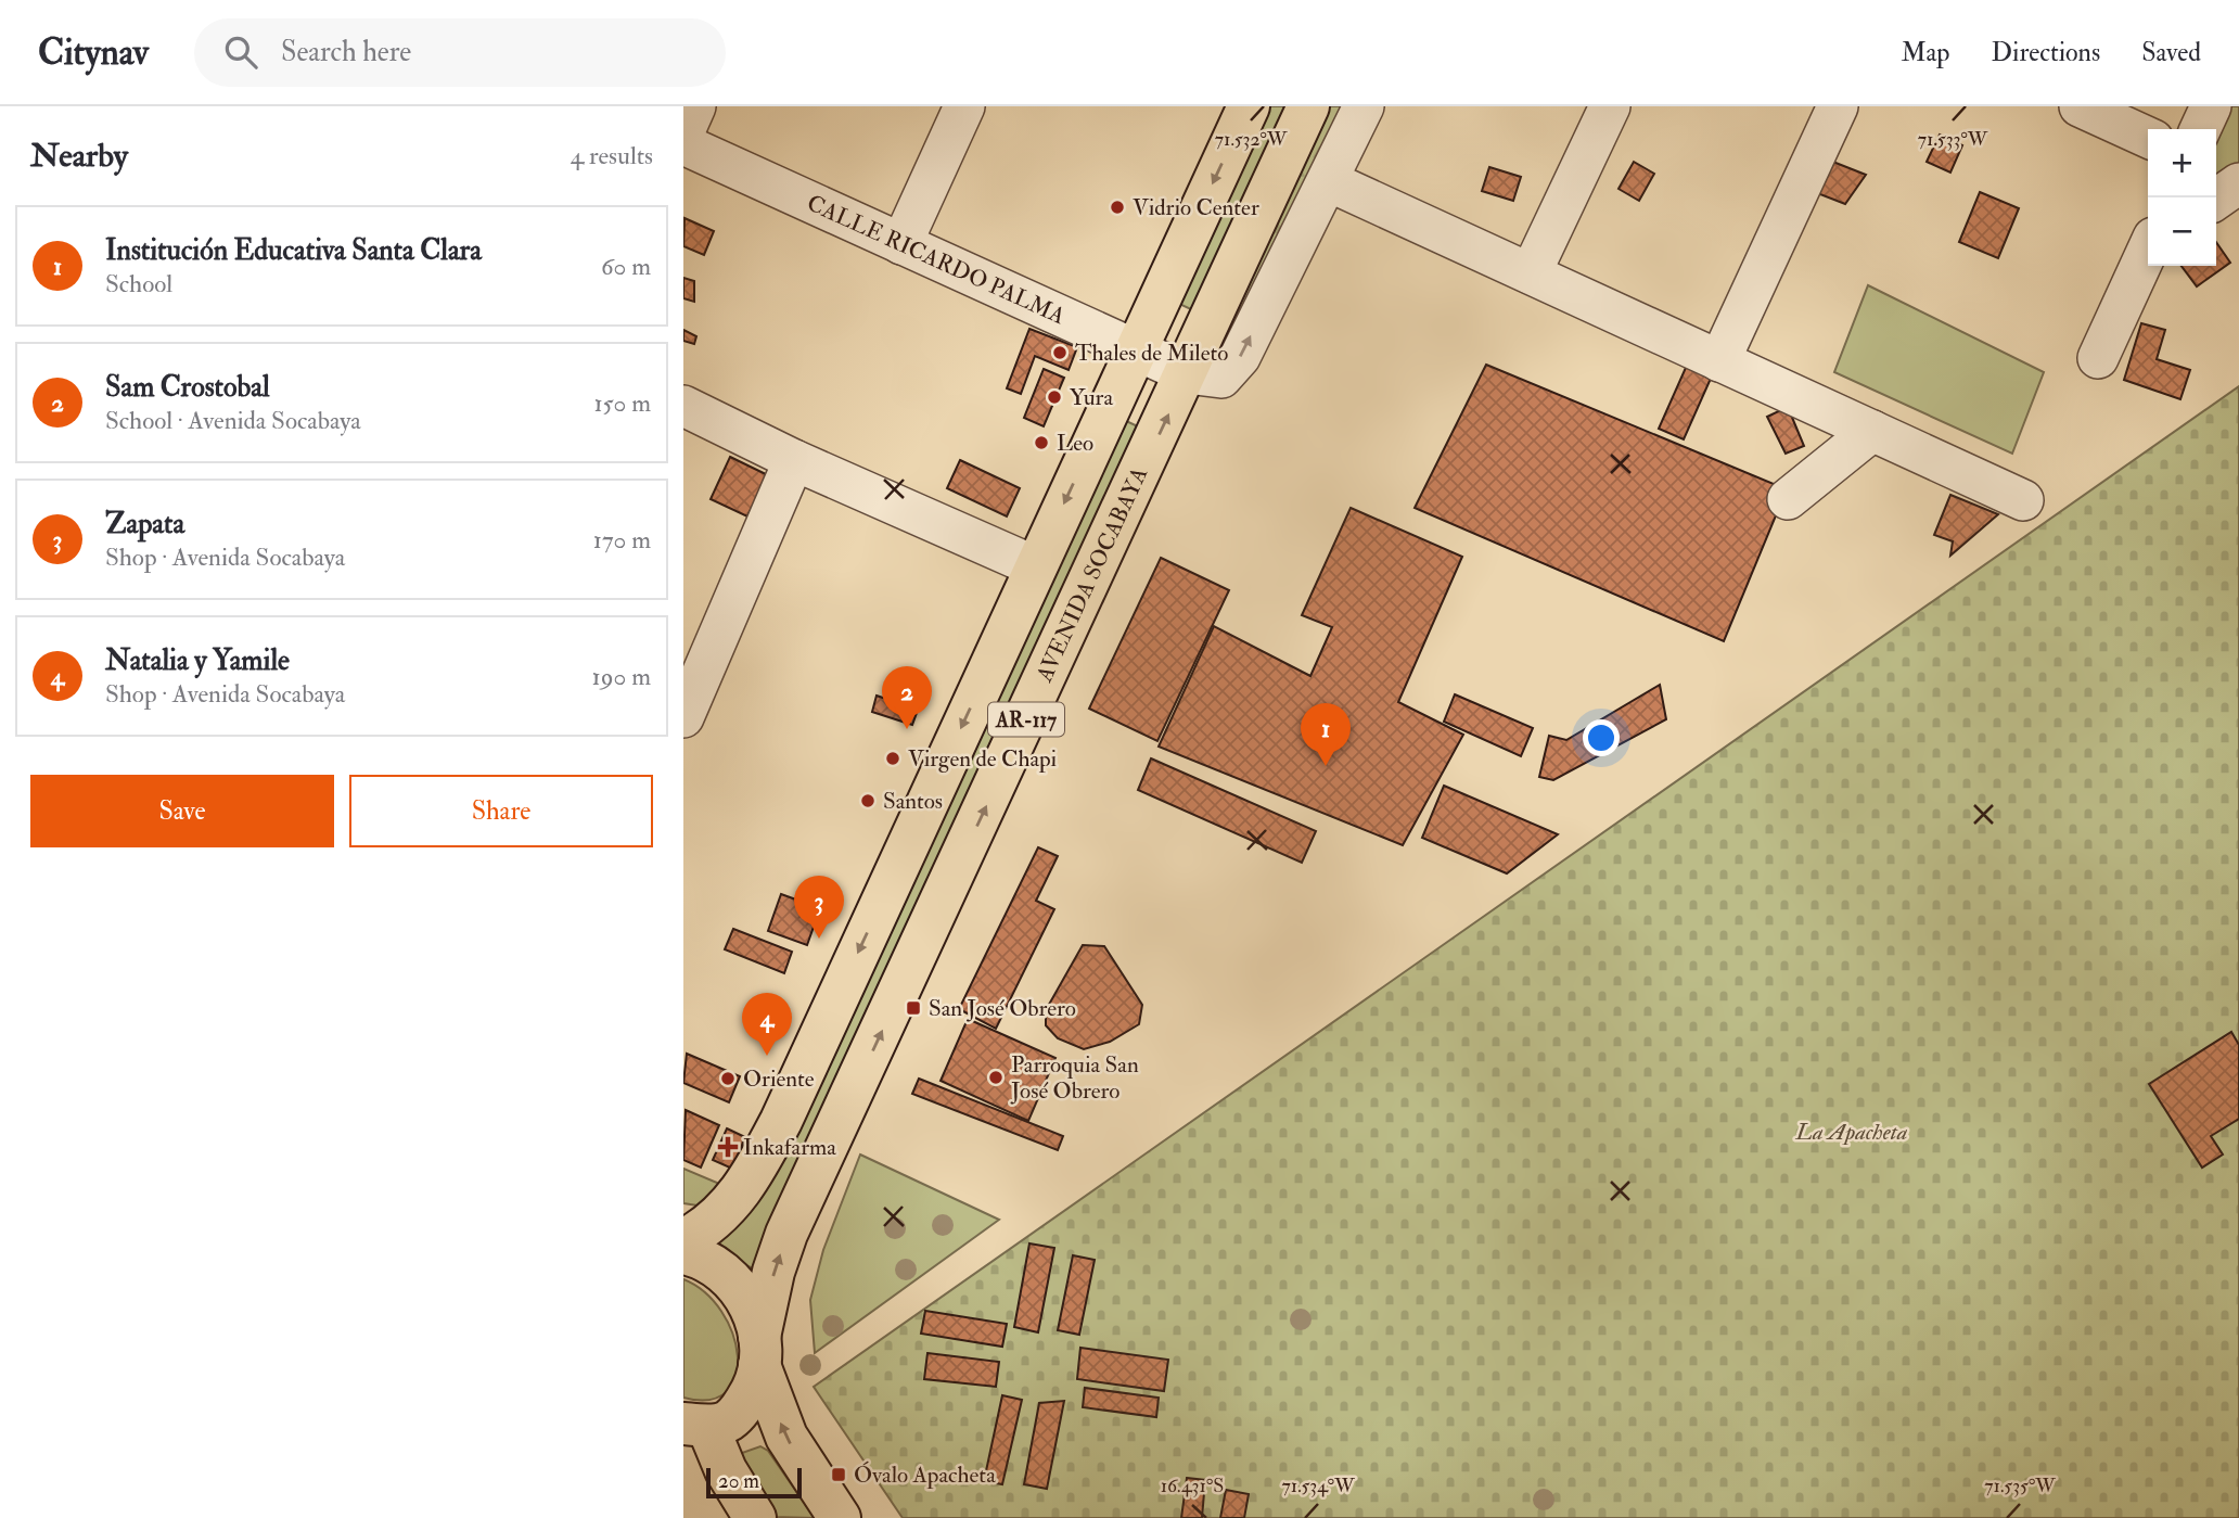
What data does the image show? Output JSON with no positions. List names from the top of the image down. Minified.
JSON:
{"streets":{"main road":["AVENIDA SOCABAYA","AR-117"],"street":["CALLE RICARDO PALMA"]},"crossings":[["CALLE RICARDO PALMA","AVENIDA SOCABAYA"],["CALLE RICARDO PALMA","AR-117"],["AVENIDA SOCABAYA","AR-117"]],"parks":["La Apacheta"],"places":{"other":["Vidrio Center","Thales de Mileto","Yura","Leo","Virgen de Chapi","Santos","Parroquia San José Obrero","Oriente"],"transit":["San José Obrero","Óvalo Apacheta"],"health":["Inkafarma"]},"scale_bar":"20 m","page":{"header":"Citynav","search":"Search here","nav":["Map","Directions","Saved"],"heading":["Nearby","4 results"],"map_buttons":["+","−"],"list":[{"mark":"1","name":"Institución Educativa Santa Clara","note":"School","value":"60 m"},{"mark":"2","name":"Sam Crostobal","note":"School · Avenida Socabaya","value":"150 m"},{"mark":"3","name":"Zapata","note":"Shop · Avenida Socabaya","value":"170 m"},{"mark":"4","name":"Natalia y Yamile","note":"Shop · Avenida Socabaya","value":"190 m"}],"pins":["2","1","3","4"],"buttons":["Save","Share"],"scale":"20 m"},"coordinates":["71.532°W","71.533°W","71.534°W","71.535°W","16.431°S"]}
